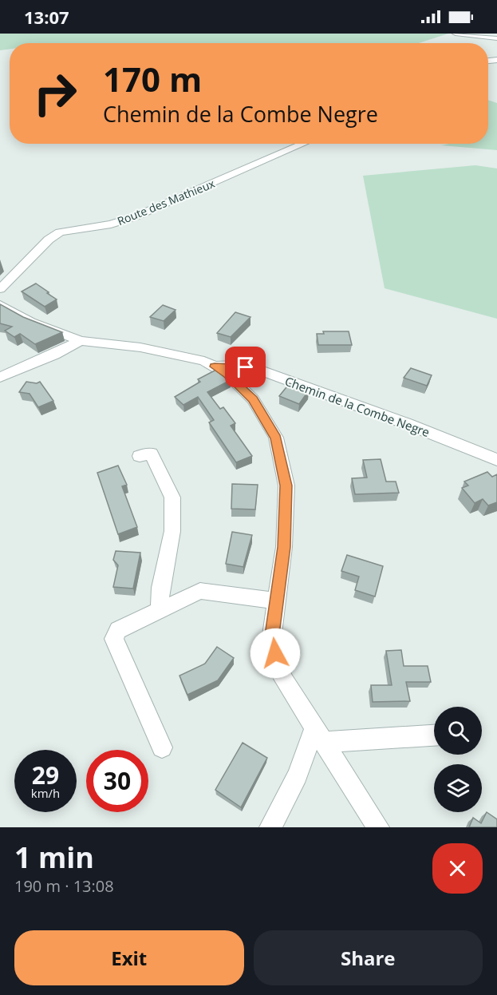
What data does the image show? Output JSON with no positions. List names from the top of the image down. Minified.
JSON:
{"streets":{"street":["Route des Mathieux","Chemin de la Combe Negre"]},"page":{"status":"13:07","turn":["170 m","Chemin de la Combe Negre"],"speed":"29 km/h","limit":"30","heading":["1 min","190 m · 13:08"],"buttons":["Exit","Share"]}}
